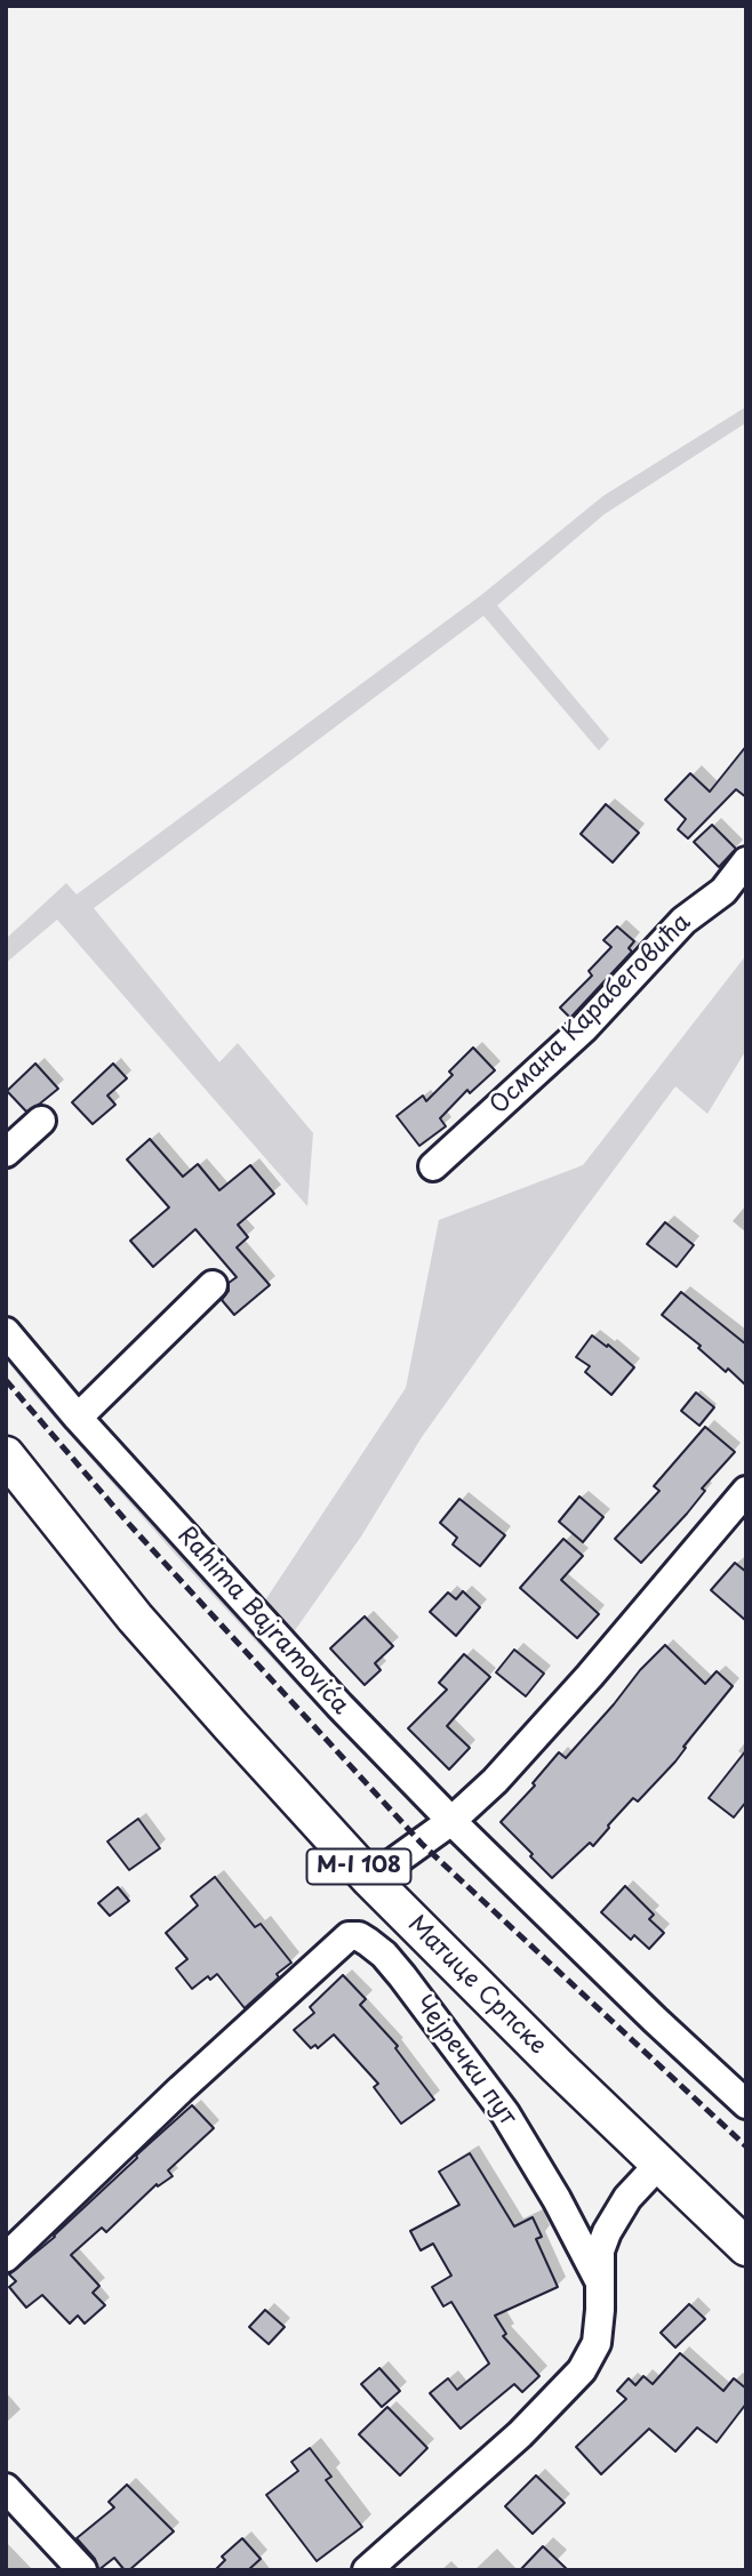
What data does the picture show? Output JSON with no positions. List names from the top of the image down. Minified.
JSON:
{"streets":{"main road":["M-I 108","Матице Српске"],"street":["Османа Карабеговића","Rahima Bajramovića","Чејречки пут"]}}
